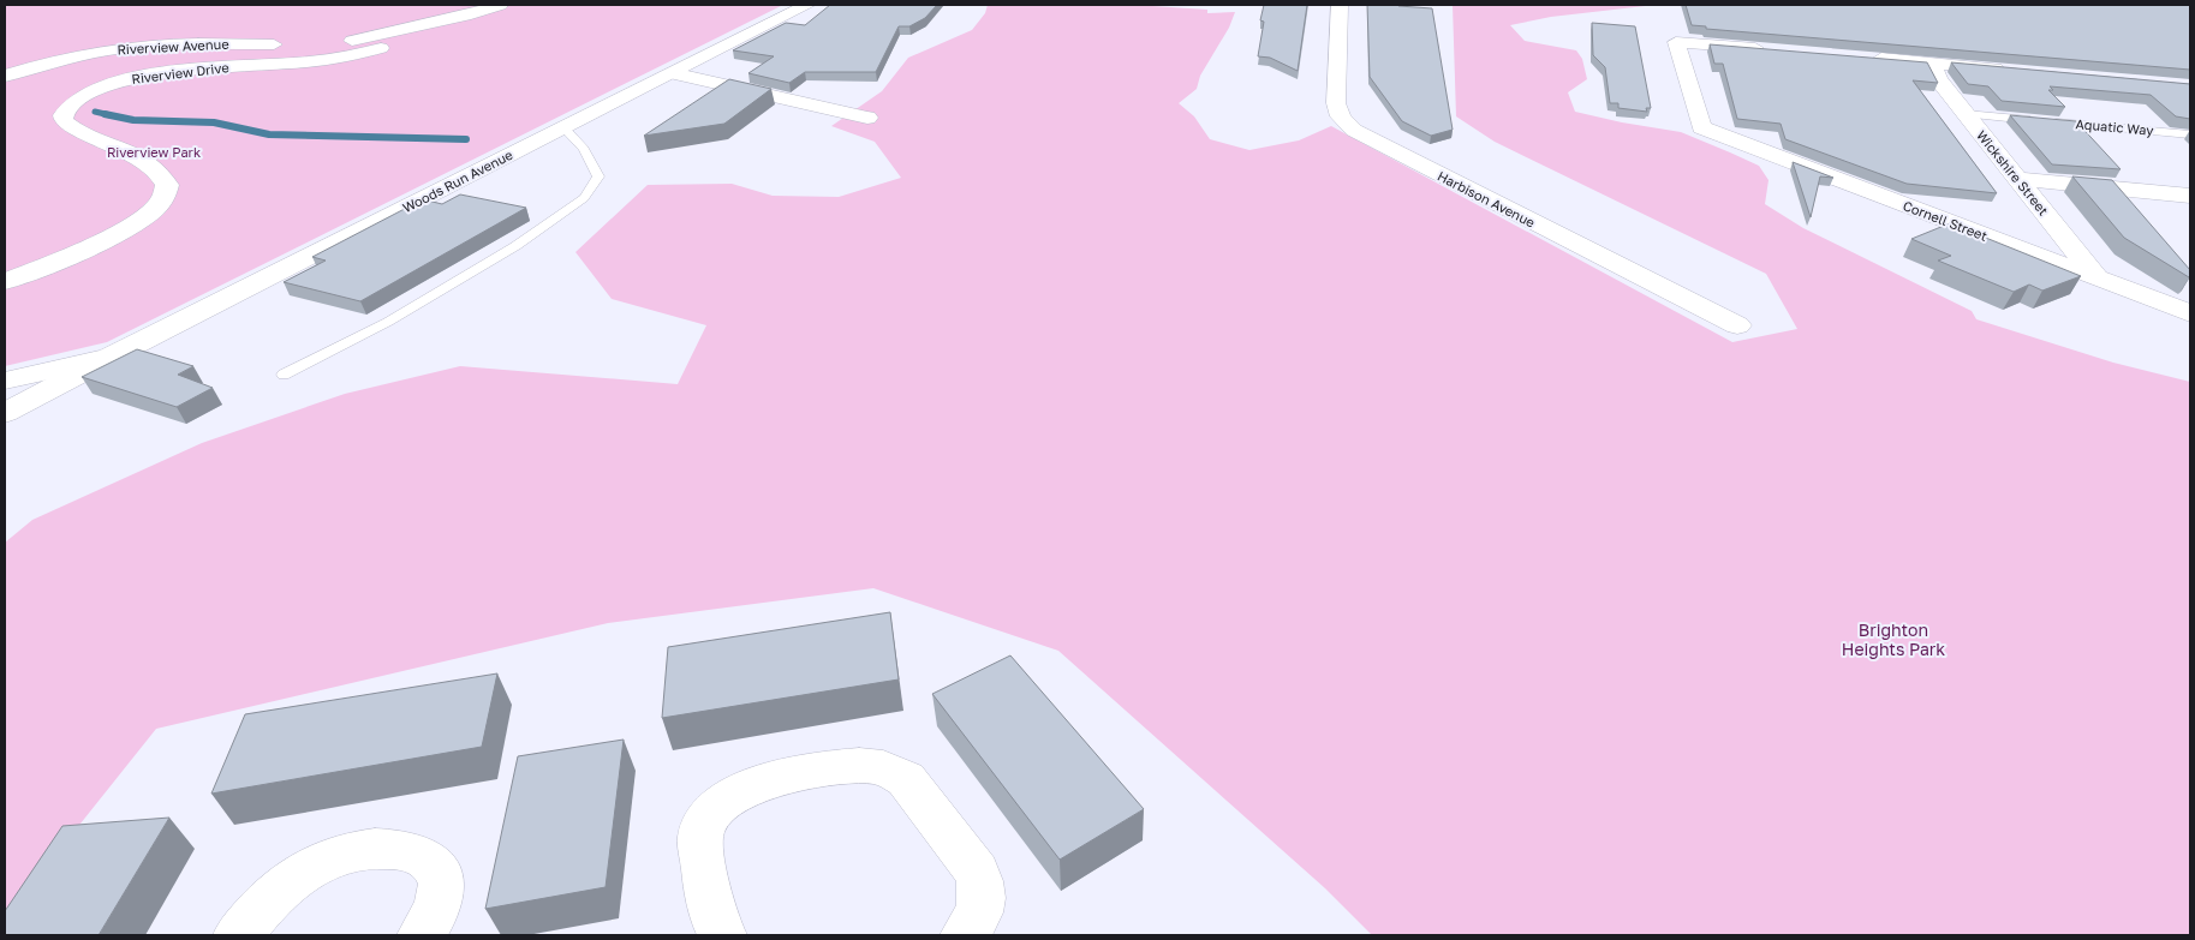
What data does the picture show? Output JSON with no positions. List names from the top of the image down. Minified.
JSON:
{"streets":{"street":["Riverview Avenue","Riverview Drive","Wickshire Street","Woods Run Avenue","Harbison Avenue","Cornell Street"],"lane":["Aquatic Way"]},"crossings":[["Wickshire Street","Cornell Street"]],"parks":["Riverview Park","Brighton Heights Park"]}
